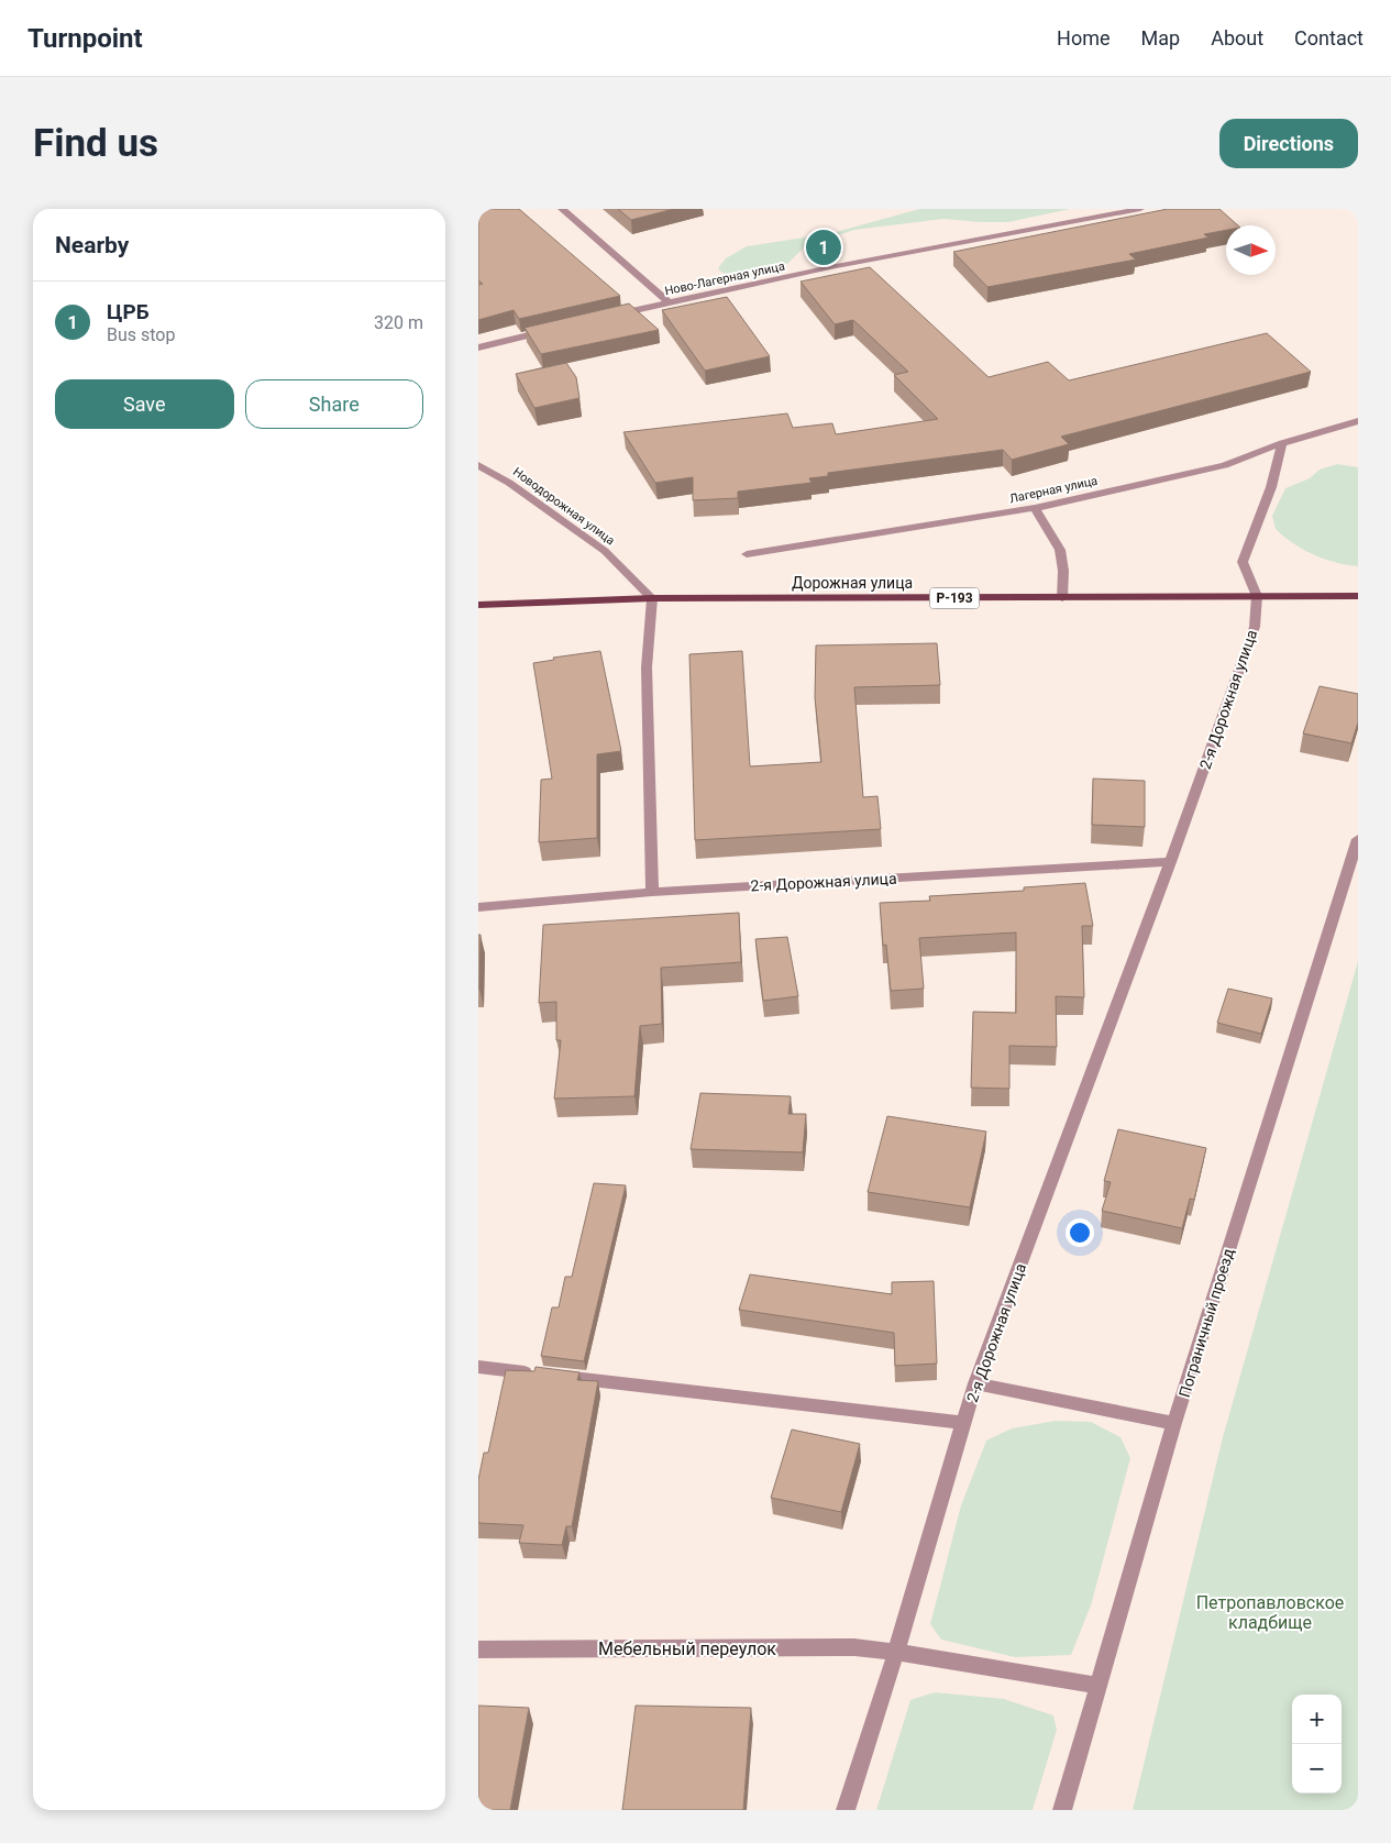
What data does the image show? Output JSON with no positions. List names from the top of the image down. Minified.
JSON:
{"streets":{"main road":["Дорожная улица","Р-193"],"street":["Ново-Лагерная улица","Лагерная улица","Новодорожная улица","2-я Дорожная улица","Пограничный проезд","Мебельный переулок"]},"crossings":[["Новодорожная улица","Дорожная улица"],["Дорожная улица","2-я Дорожная улица"],["2-я Дорожная улица","Мебельный переулок"],["Пограничный проезд","Мебельный переулок"]],"parks":["Петропавловское кладбище"],"north":"right","page":{"header":"Turnpoint","nav":["Home","Map","About","Contact"],"buttons":["Directions",["Save","Share"]],"title":"Find us","heading":"Nearby","pins":"1","list":[{"mark":"1","name":"ЦРБ","note":"Bus stop","value":"320 m"}],"map_buttons":["+","−"]}}
